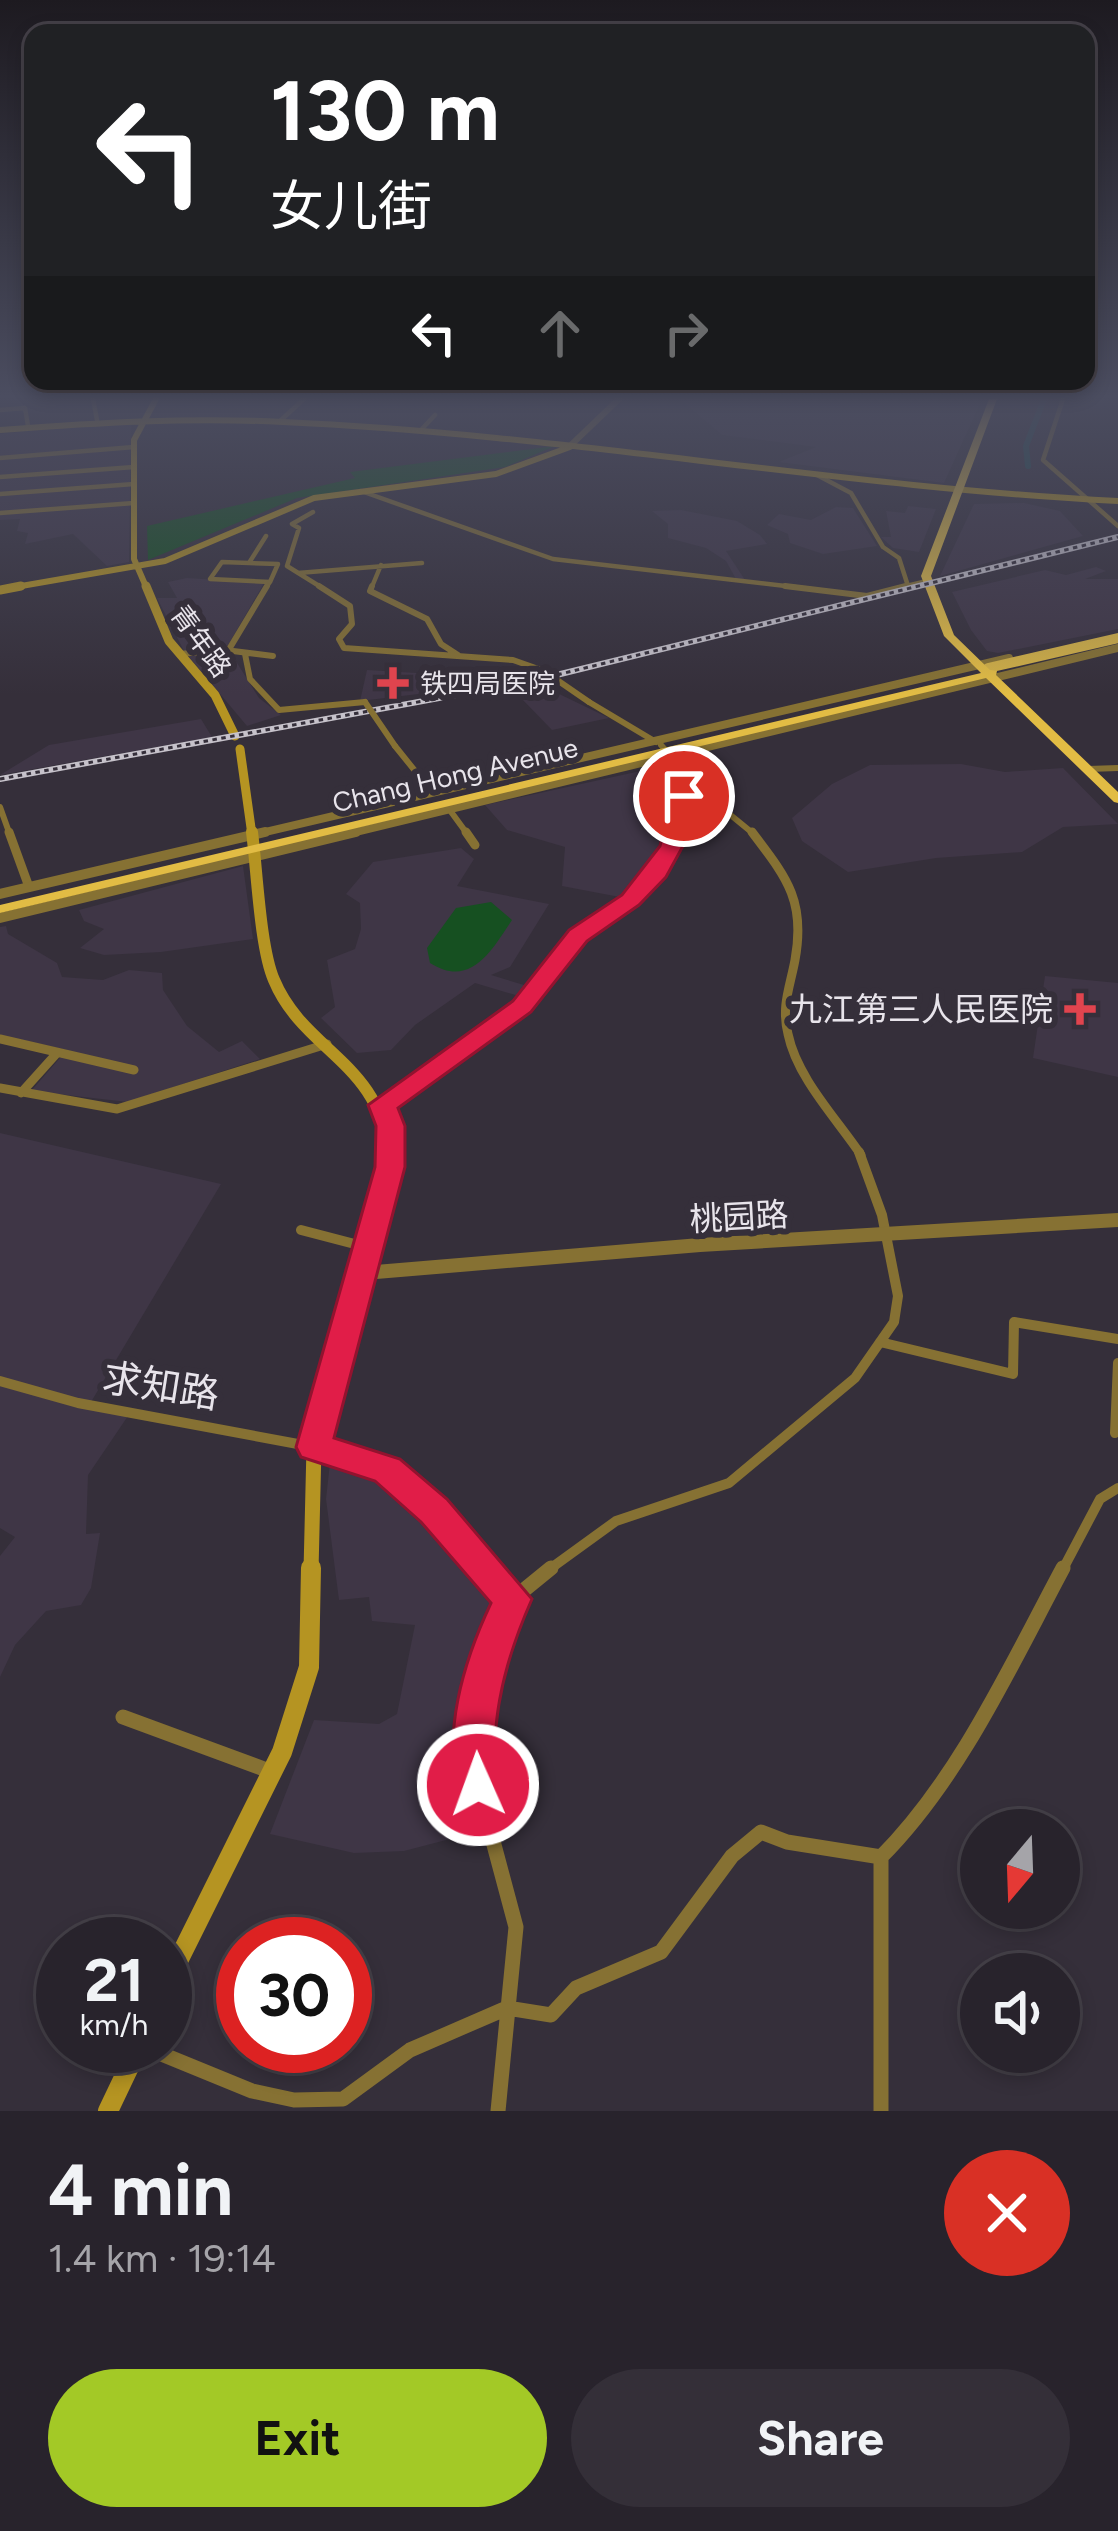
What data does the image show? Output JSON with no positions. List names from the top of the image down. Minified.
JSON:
{"streets":{"highway":["Chang Hong Avenue"],"main road":["青年路"],"street":["桃园路","求知路"]},"crossings":[["青年路","Chang Hong Avenue"]],"places":{"health":["铁四局医院","九江第三人民医院"]},"north":"bottom","page":{"turn":["130 m","女儿街"],"speed":"21 km/h","limit":"30","heading":["4 min","1.4 km · 19:14"],"buttons":["Exit","Share"]}}
